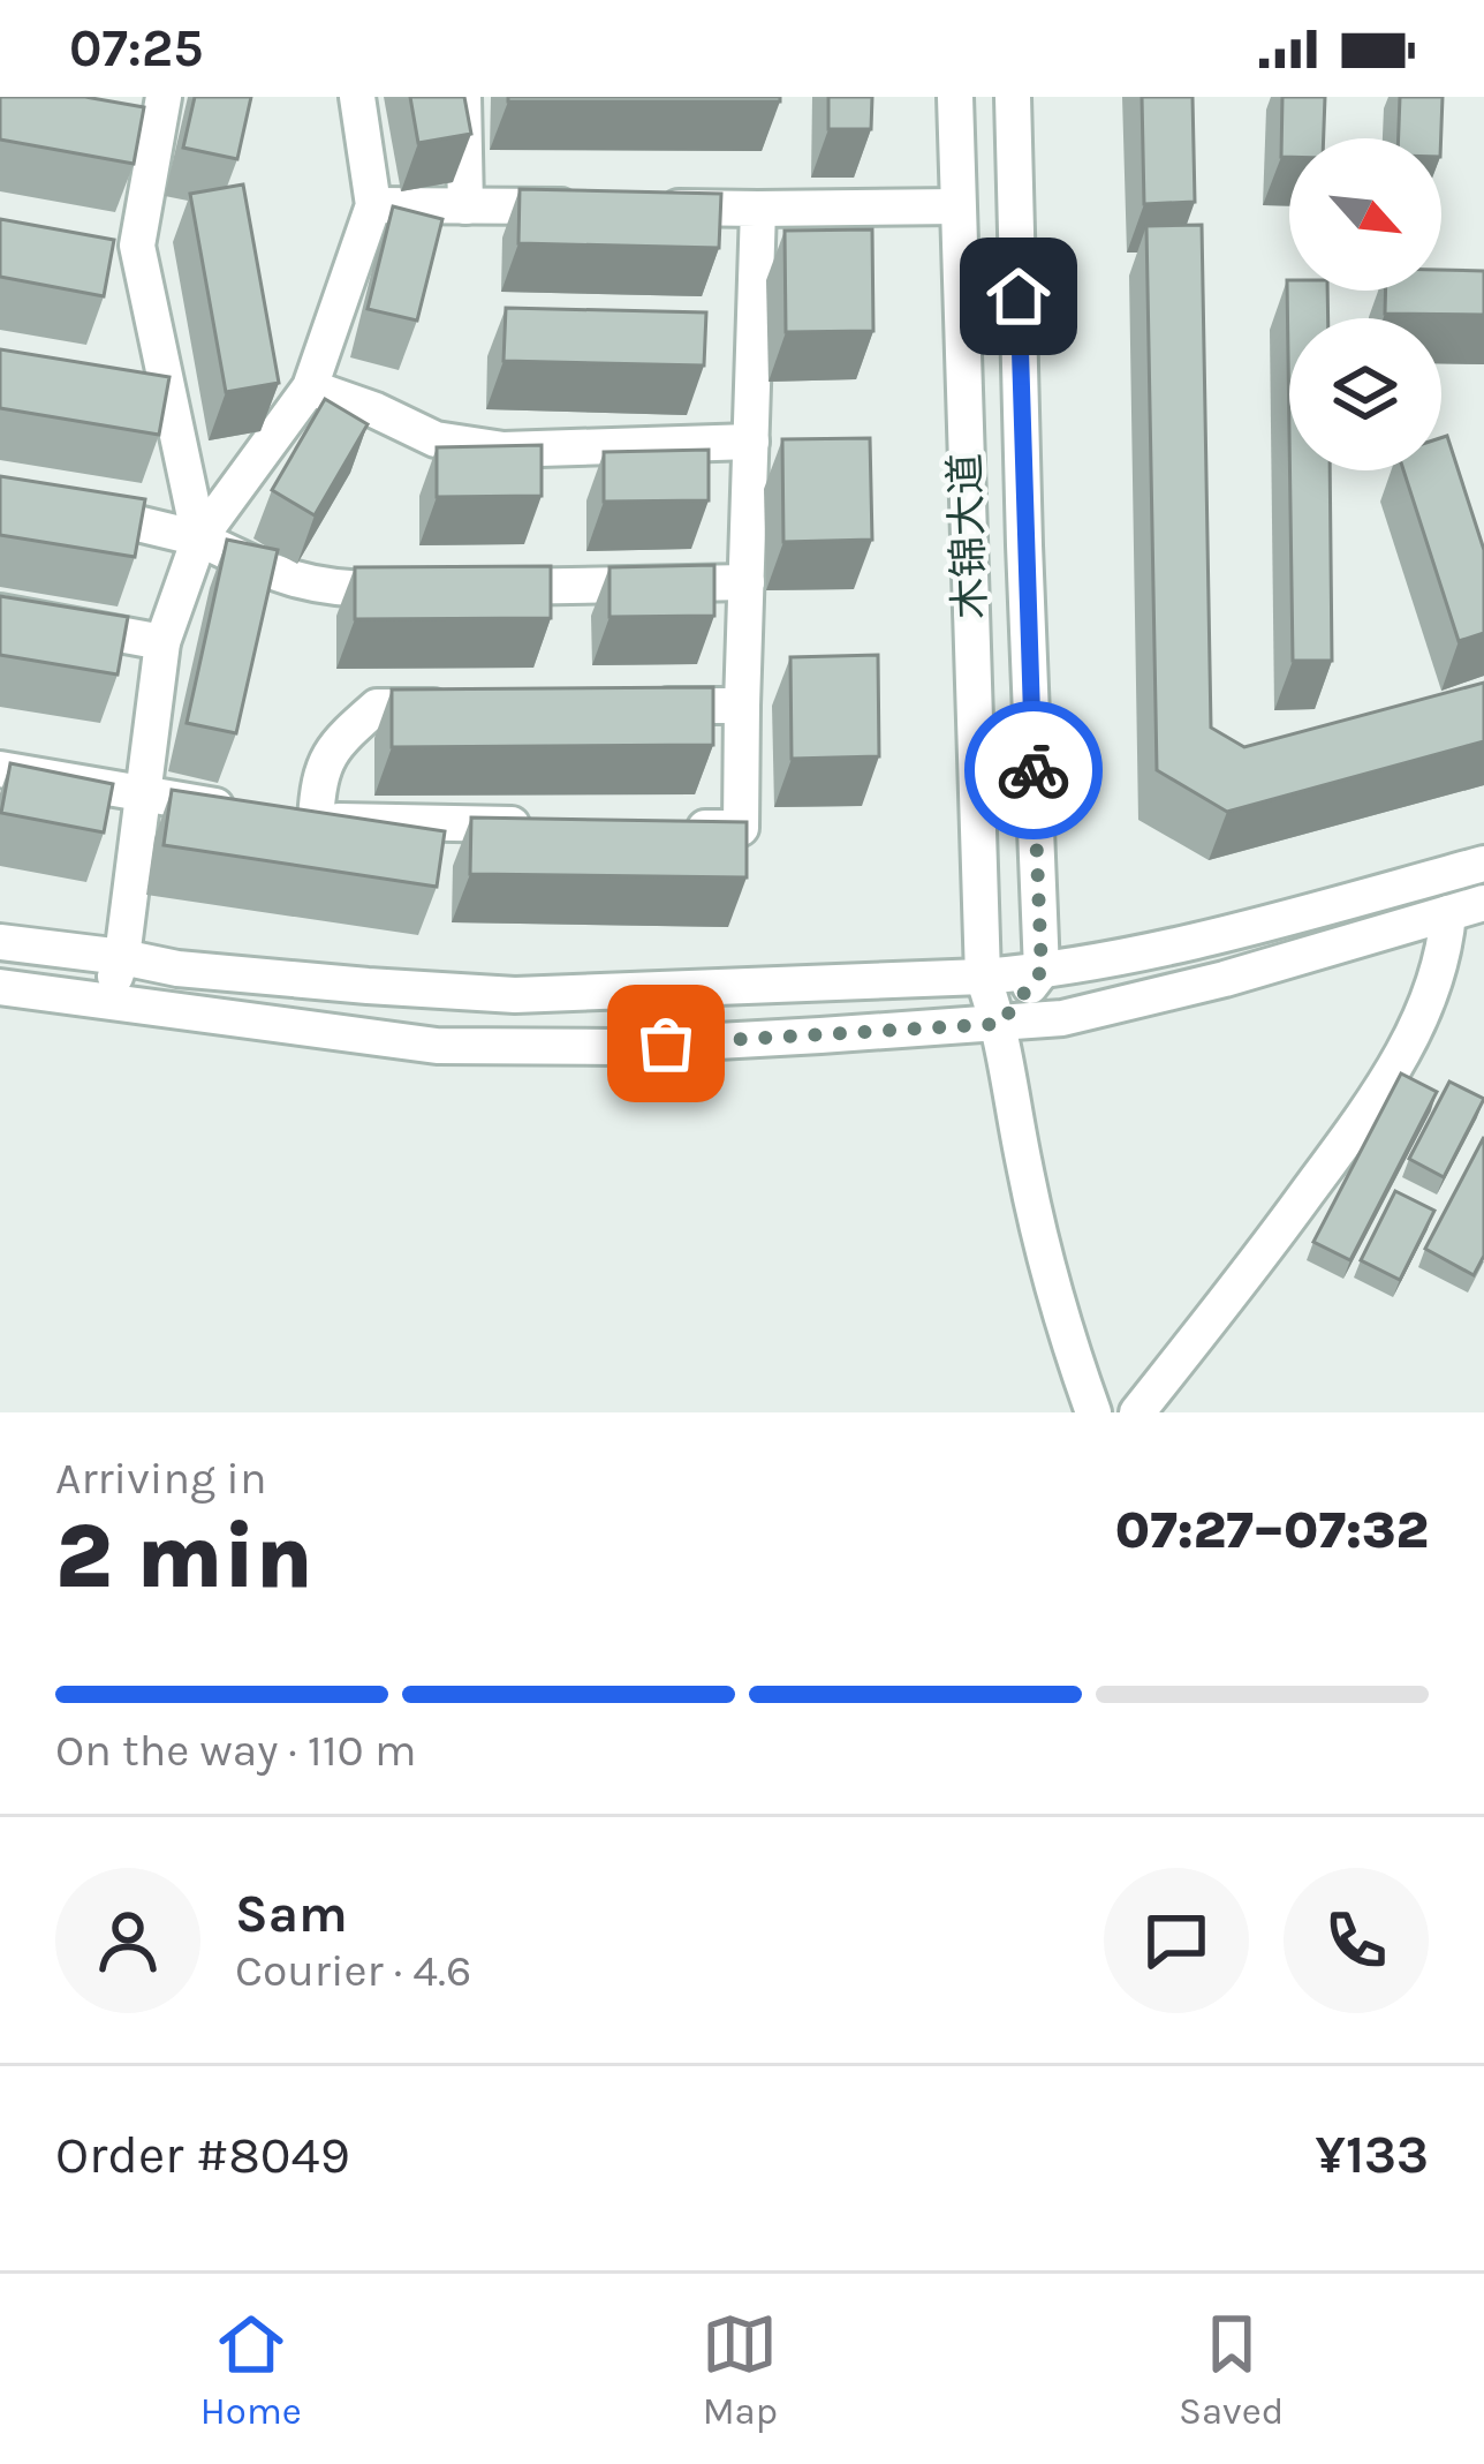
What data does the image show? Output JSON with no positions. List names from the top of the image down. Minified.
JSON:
{"streets":{"street":["木锦大道"]},"north":"bottom right","page":{"status":"07:25","heading":["2 min","Arriving in","07:27–07:32"],"panel":["Sam","Courier · 4.6","Order #8049","¥133"],"bar":"On the way · 110 m","tabs":["Home","Map","Saved"]}}
